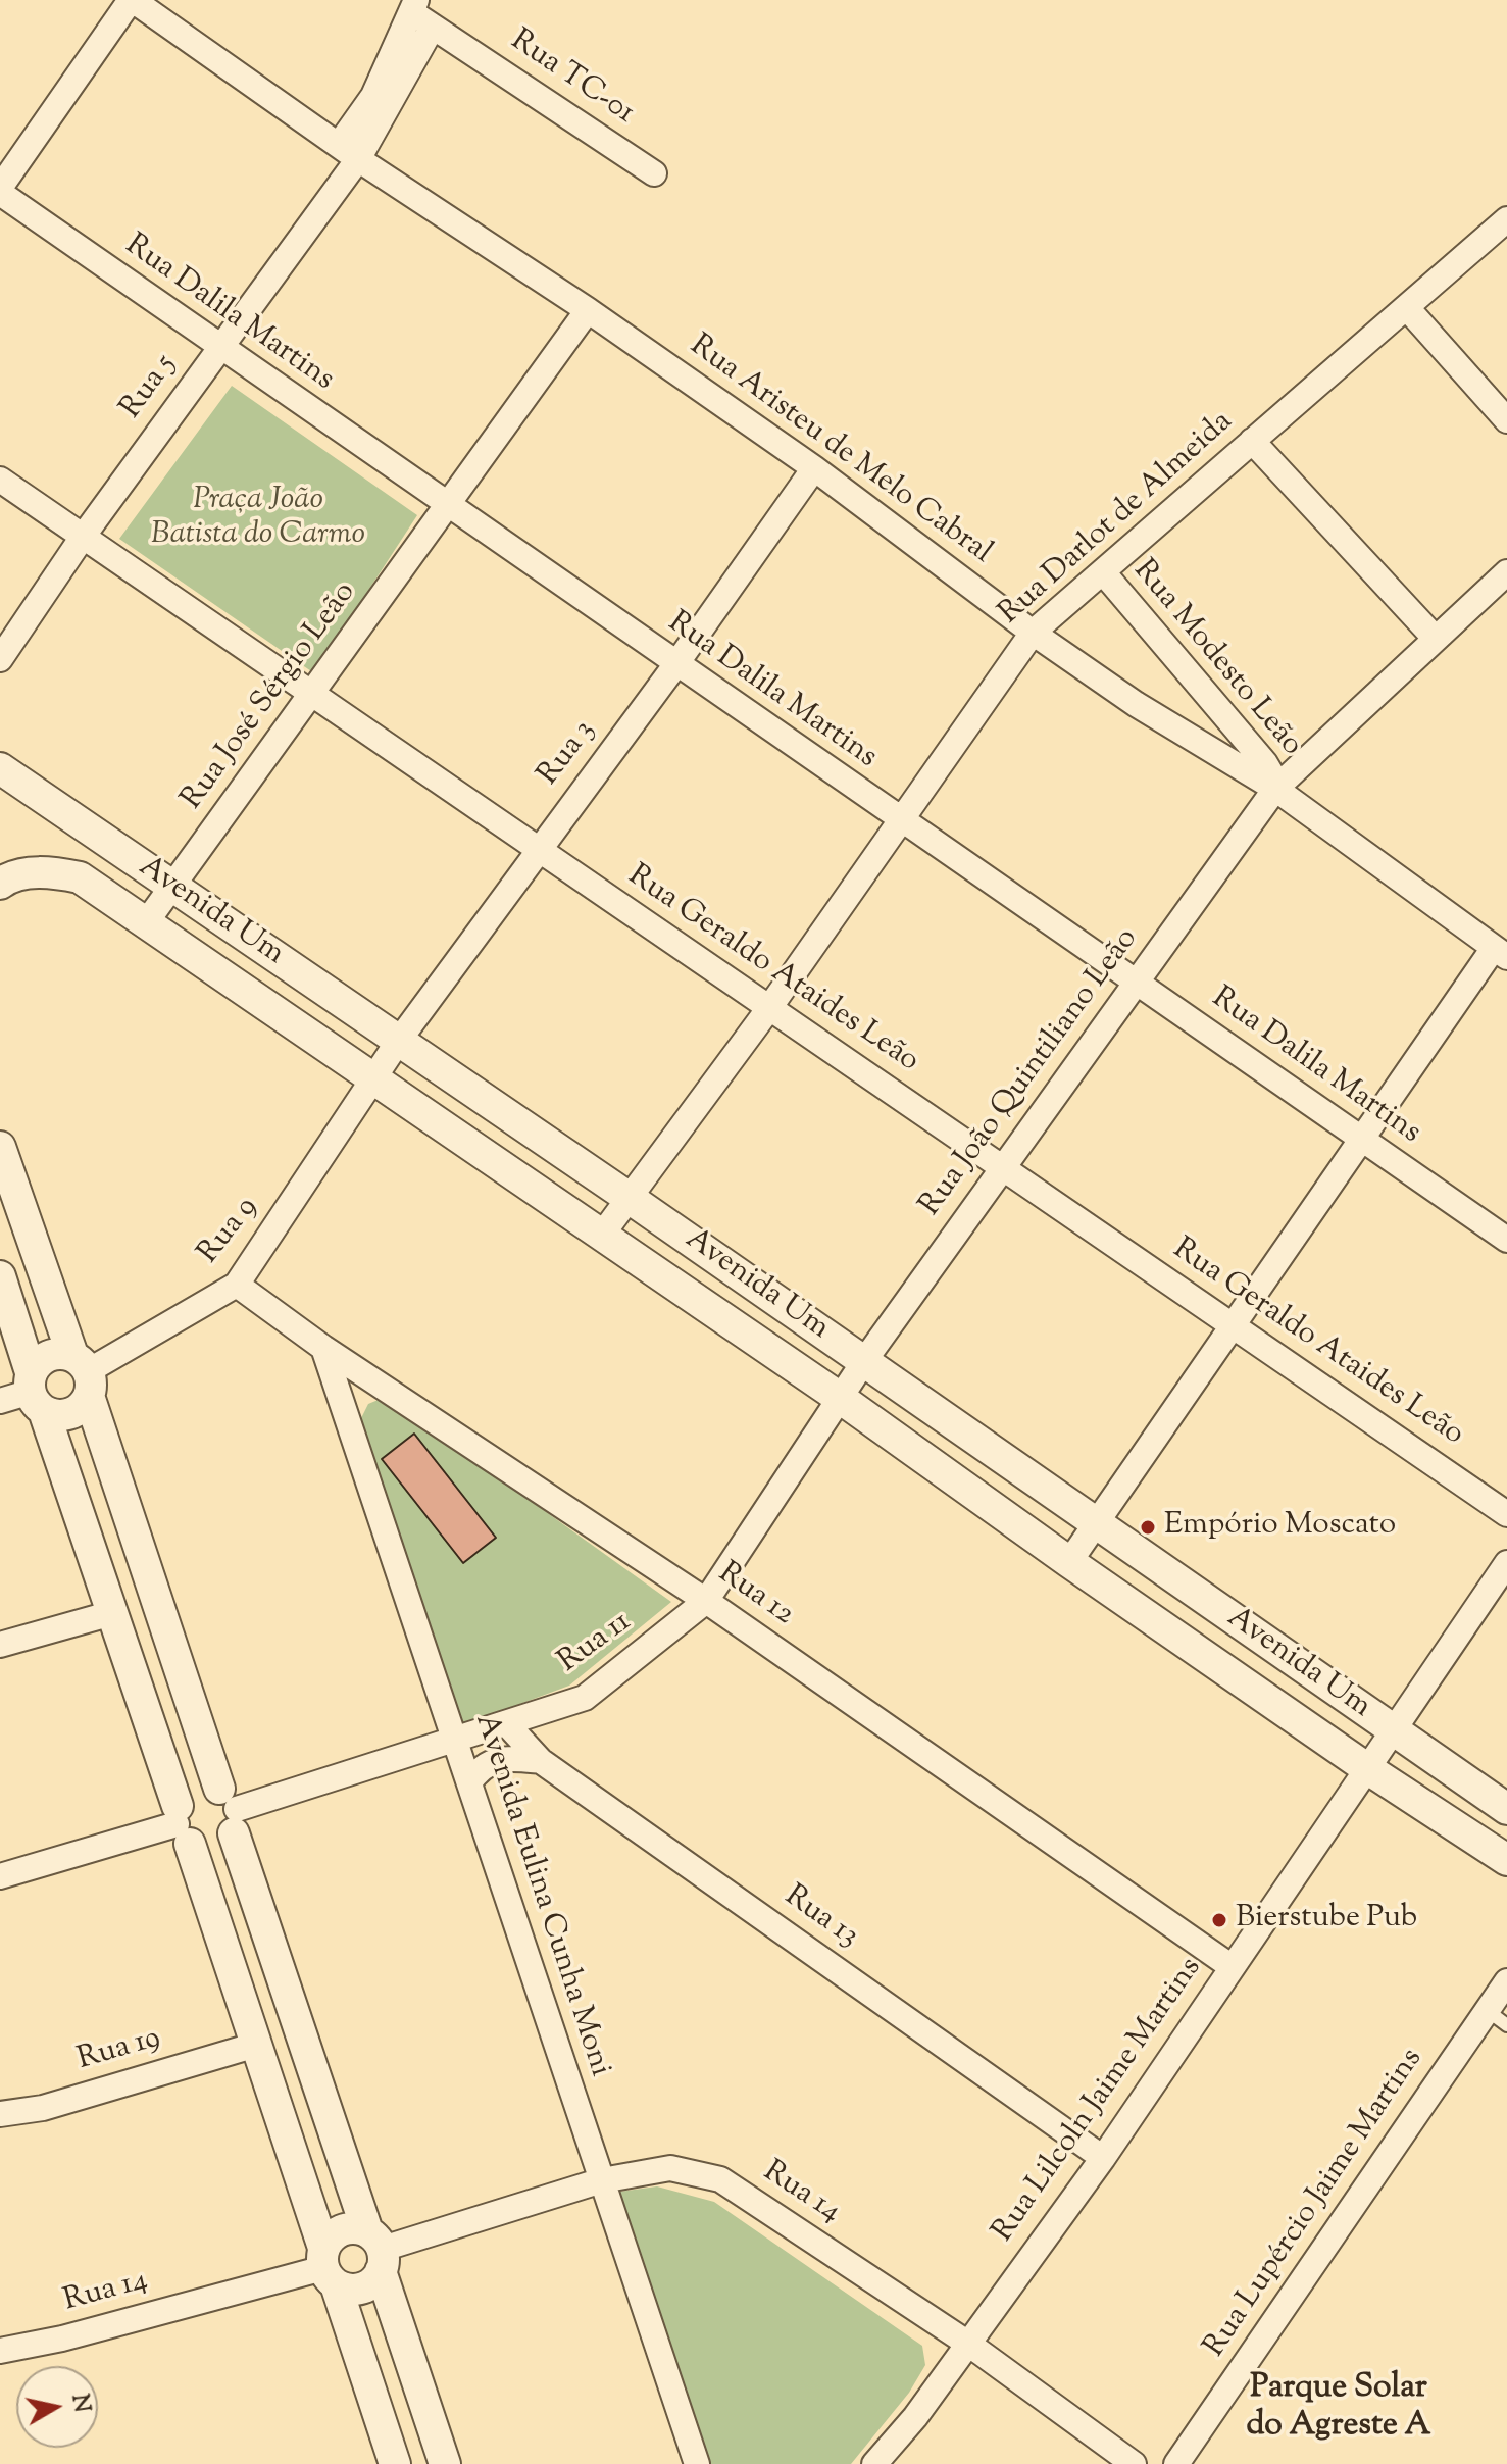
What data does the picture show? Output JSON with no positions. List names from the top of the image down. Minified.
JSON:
{"streets":{"street":["Rua TC-01","Rua Dalila Martins","Rua 5","Rua Aristeu de Melo Cabral","Rua Darlot de Almeida","Rua Modesto Leão","Rua José Sérgio Leão","Rua 3","Avenida Um","Rua Geraldo Ataides Leão","Rua João Quintiliano Leão","Rua 9","Rua 12","Rua 11","Avenida Eulina Cunha Moni","Rua 13","Rua 19","Rua Lilcoln Jaime Martins","Rua 14","Rua Lupércio Jaime Martins"]},"crossings":[["Rua Dalila Martins","Rua 5"],["Rua Dalila Martins","Rua Darlot de Almeida"],["Rua Dalila Martins","Rua José Sérgio Leão"],["Rua Dalila Martins","Rua 3"],["Rua Dalila Martins","Rua João Quintiliano Leão"],["Rua 5","Rua Aristeu de Melo Cabral"],["Rua 5","Rua Geraldo Ataides Leão"],["Rua Aristeu de Melo Cabral","Rua Darlot de Almeida"],["Rua Aristeu de Melo Cabral","Rua Modesto Leão"],["Rua Aristeu de Melo Cabral","Rua José Sérgio Leão"],["Rua Aristeu de Melo Cabral","Rua 3"],["Rua Aristeu de Melo Cabral","Rua João Quintiliano Leão"],["Rua Darlot de Almeida","Rua Modesto Leão"],["Rua Darlot de Almeida","Avenida Um"],["Rua Darlot de Almeida","Rua Geraldo Ataides Leão"],["Rua Modesto Leão","Rua João Quintiliano Leão"],["Rua José Sérgio Leão","Avenida Um"],["Rua José Sérgio Leão","Rua Geraldo Ataides Leão"],["Rua 3","Avenida Um"],["Rua 3","Rua Geraldo Ataides Leão"],["Rua 3","Rua 9"],["Avenida Um","Rua João Quintiliano Leão"],["Avenida Um","Rua 9"],["Avenida Um","Rua 11"],["Avenida Um","Rua Lilcoln Jaime Martins"],["Rua Geraldo Ataides Leão","Rua João Quintiliano Leão"],["Rua João Quintiliano Leão","Rua 11"],["Rua 9","Rua 12"],["Rua 12","Rua 11"],["Rua 12","Avenida Eulina Cunha Moni"],["Rua 12","Rua Lilcoln Jaime Martins"],["Rua 11","Avenida Eulina Cunha Moni"],["Rua 11","Rua 13"],["Avenida Eulina Cunha Moni","Rua 14"],["Rua 13","Rua Lilcoln Jaime Martins"],["Rua Lilcoln Jaime Martins","Rua 14"]],"districts":["Parque Solar do Agreste A"],"parks":["Praça João Batista do Carmo"],"places":["Empório Moscato","Bierstube Pub"],"north":"right"}
